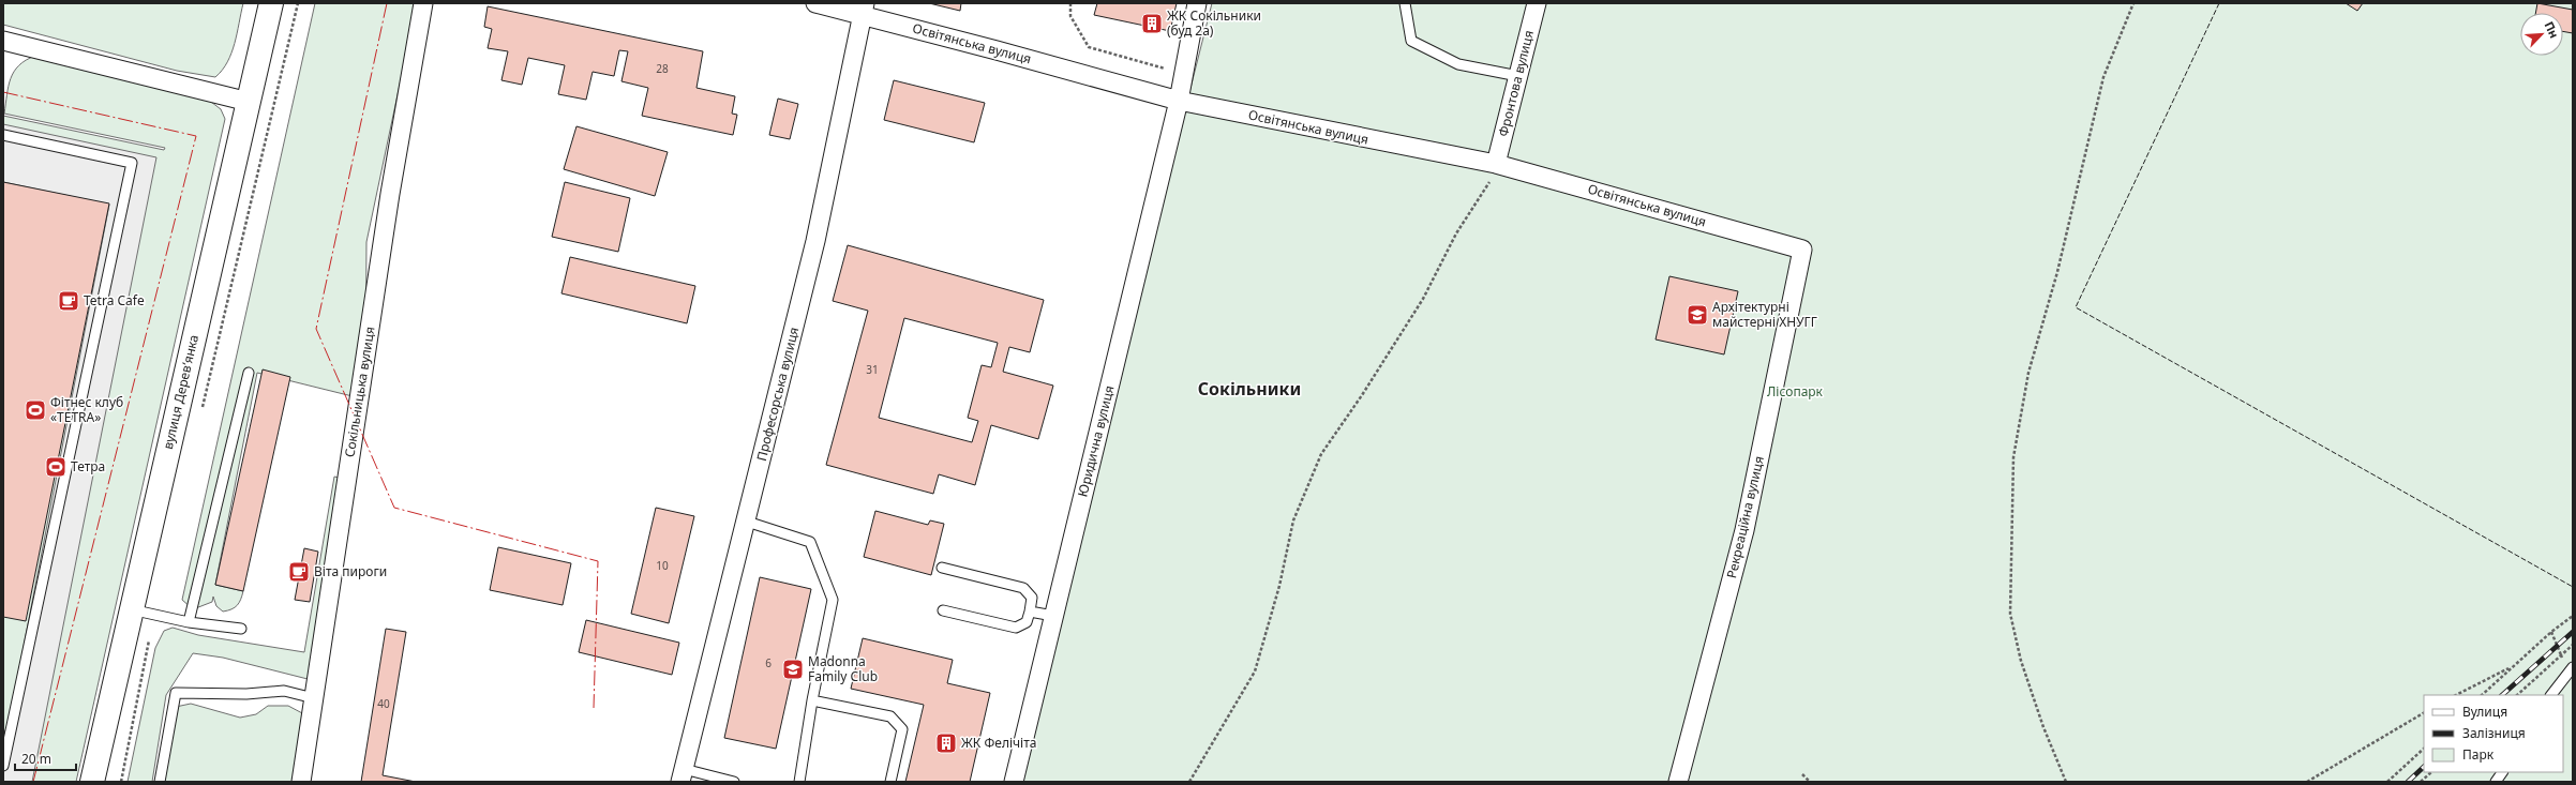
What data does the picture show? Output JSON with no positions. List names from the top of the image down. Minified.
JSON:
{"streets":{"main road":["вулиця Дерев’янка"],"street":["Освітянська вулиця","Фронтова вулиця","Сокільницька вулиця","Професорська вулиця","Юридична вулиця","Рекреаційна вулиця"]},"crossings":[["Освітянська вулиця","Фронтова вулиця"],["Освітянська вулиця","Професорська вулиця"],["Освітянська вулиця","Юридична вулиця"],["Освітянська вулиця","Рекреаційна вулиця"]],"districts":["Сокільники"],"parks":["Лісопарк"],"places":{"building":["ЖК Сокільники (буд 2а)","ЖК Фелічіта"],"cafe":["Tetra Cafe","Віта пироги"],"school or university":["Архітектурні майстерні ХНУГГ","Madonna Family Club"],"sports":["Фітнес клуб «TETRA»","Тетра"]},"house_numbers":["28","31","10","6","40"],"legend":["Вулиця","Залізниця","Парк"],"scale_bar":"20 m","north":"top right"}
